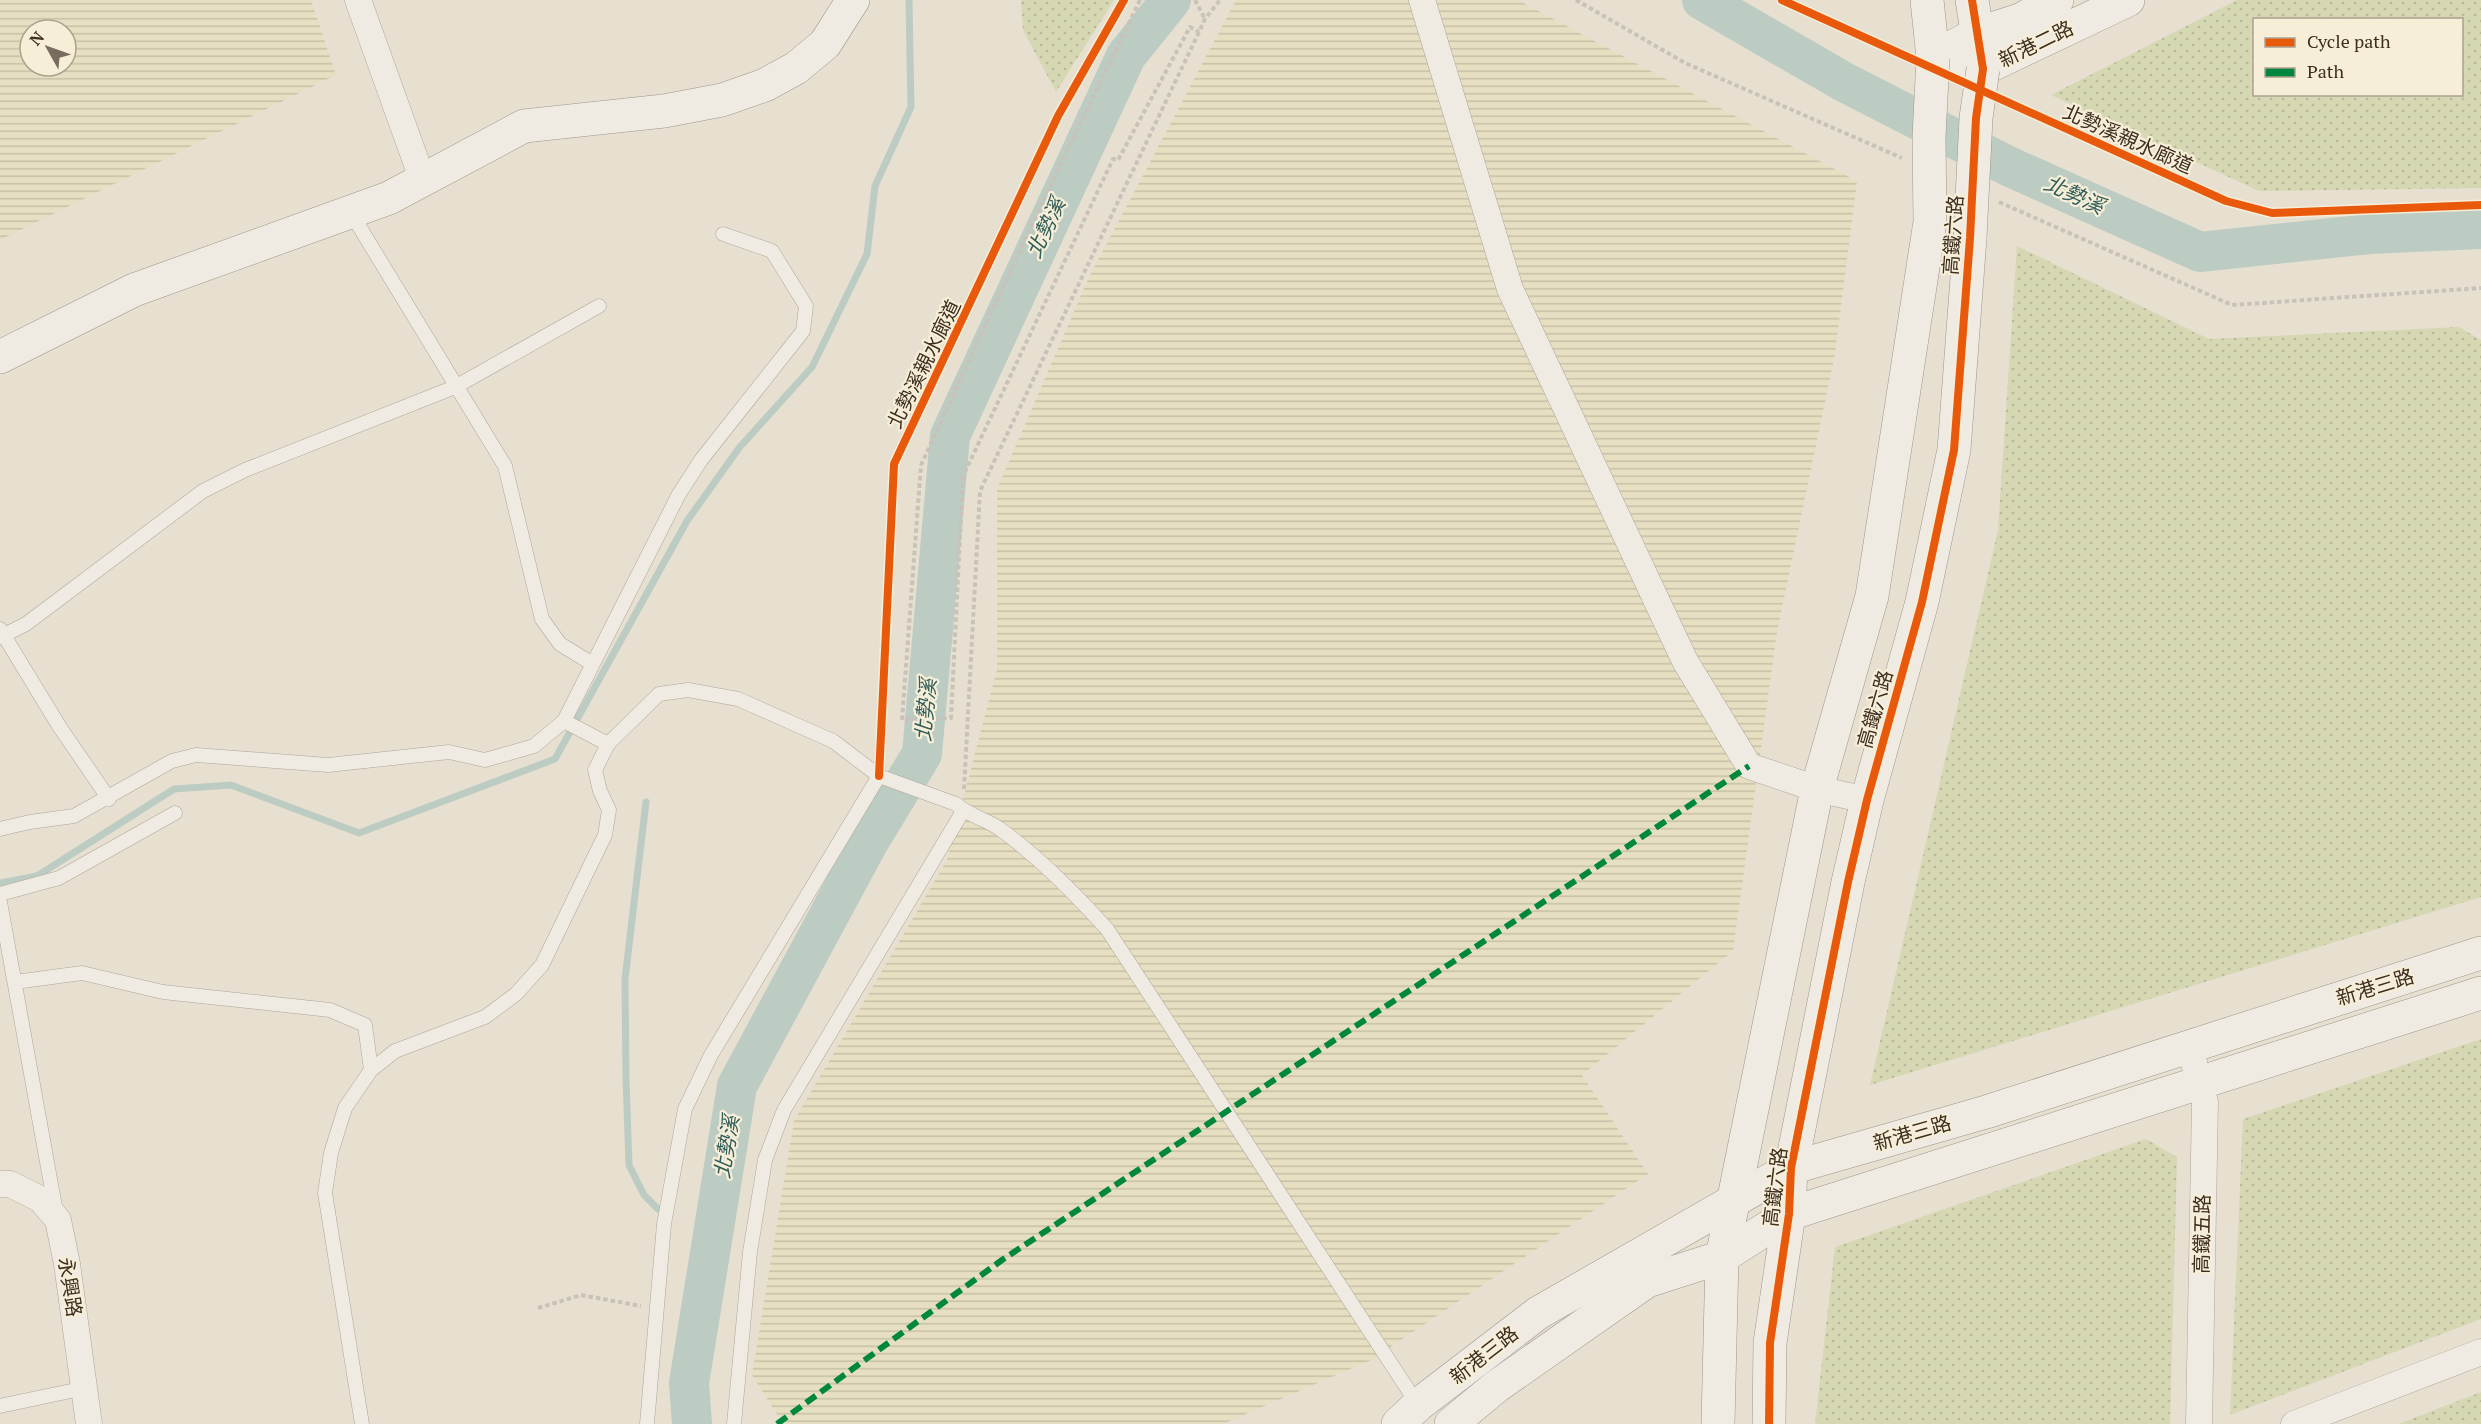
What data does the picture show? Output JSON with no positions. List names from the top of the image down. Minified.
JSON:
{"streets":{"street":["新港二路","高鐵六路","新港三路","高鐵五路","永興路"],"cycle path":["北勢溪親水廊道"]},"crossings":[["新港二路","高鐵六路"],["高鐵六路","新港三路"],["新港三路","高鐵五路"]],"water":["北勢溪"],"legend":["Cycle path","Path"],"north":"top left"}
